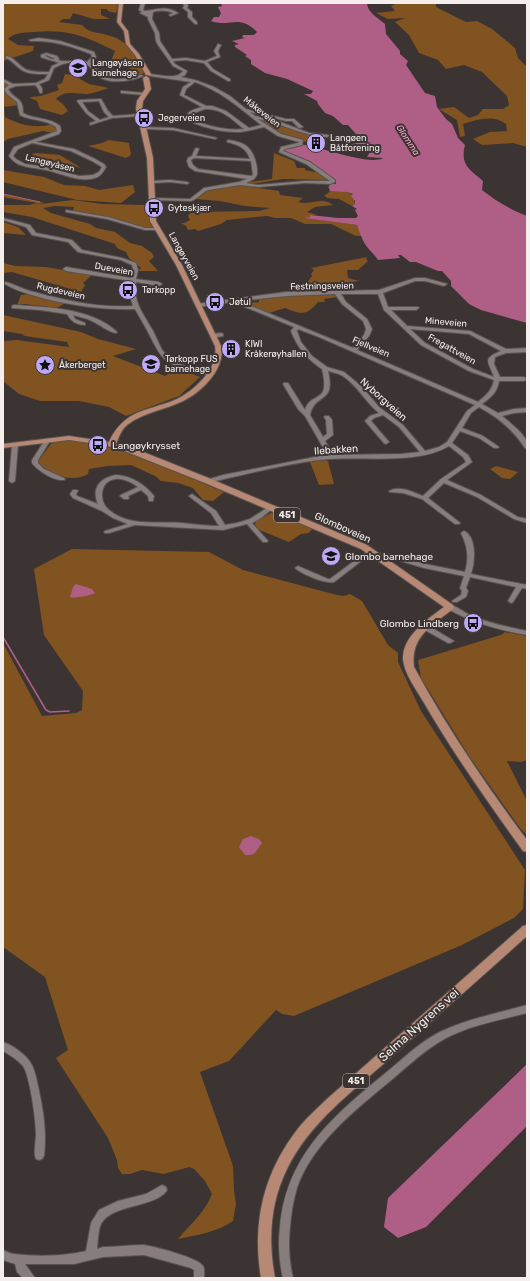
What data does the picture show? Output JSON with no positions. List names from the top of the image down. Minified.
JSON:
{"streets":{"main road":["Langøyveien","451","Glomboveien","Selma Nygrens vei"],"street":["Måkeveien","Langøyåsen","Dueveien","Festningsveien","Rugdeveien","Mineveien","Fjellveien","Fregattveien","Nyborgveien","Ilebakken"]},"crossings":[["Langøyveien","Festningsveien"],["Langøyveien","Glomboveien"],["Festningsveien","Fjellveien"],["Festningsveien","Fregattveien"],["Mineveien","Fregattveien"],["Nyborgveien","Ilebakken"],["Ilebakken","Glomboveien"]],"water":["Glomma"],"places":{"school or university":["Langøyåsen barnehage","Tørkopp FUS barnehage","Glombo barnehage"],"bus stop":["Jegerveien","Gyteskjær","Tørkopp","Jøtul","Langøykrysset","Glombo Lindberg"],"building":["Langøen Båtforening","KIWI Kråkerøyhallen"],"place":["Åkerberget"]}}
